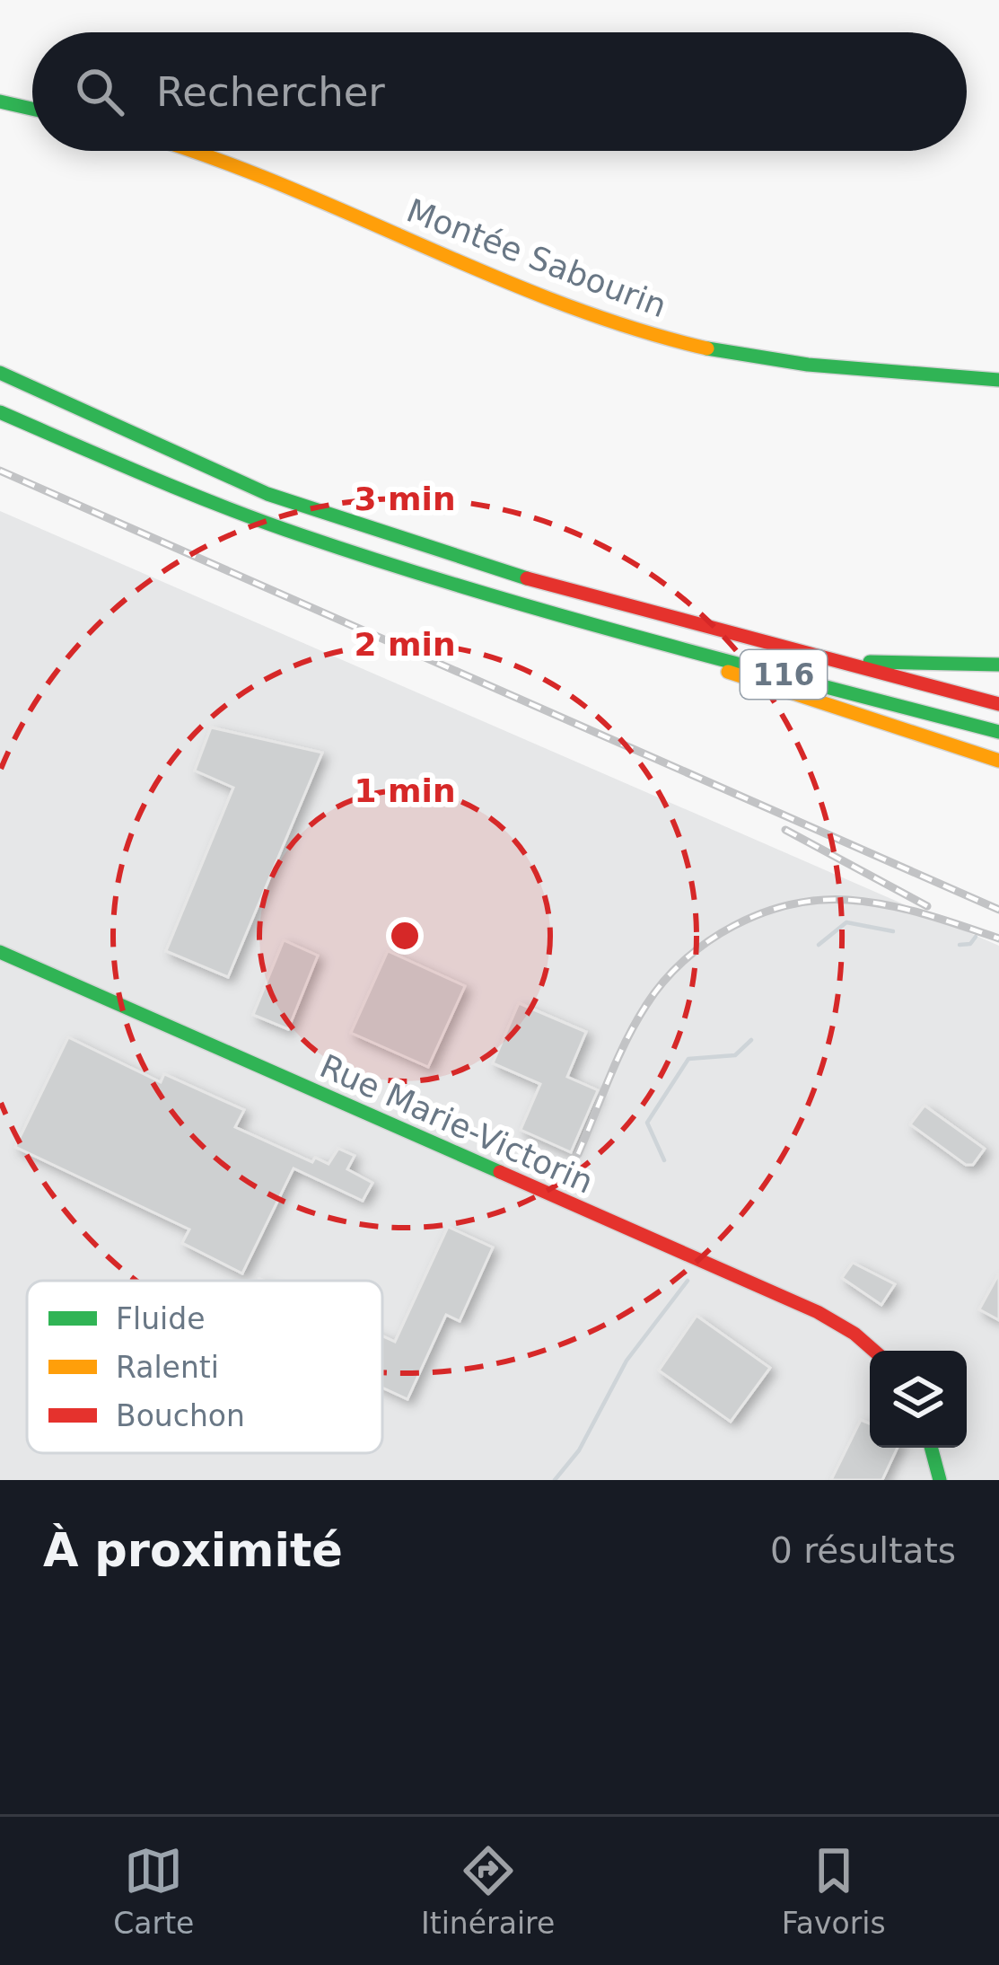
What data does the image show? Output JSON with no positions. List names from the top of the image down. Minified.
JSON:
{"streets":{"main road":["Montée Sabourin","116","Rue Marie-Victorin"]},"legend":["Fluide","Ralenti","Bouchon"],"page":{"search":"Rechercher","heading":["À proximité","0 résultats"],"nav":["Carte","Itinéraire","Favoris"]},"rings":["3 min","2 min","1 min"]}
